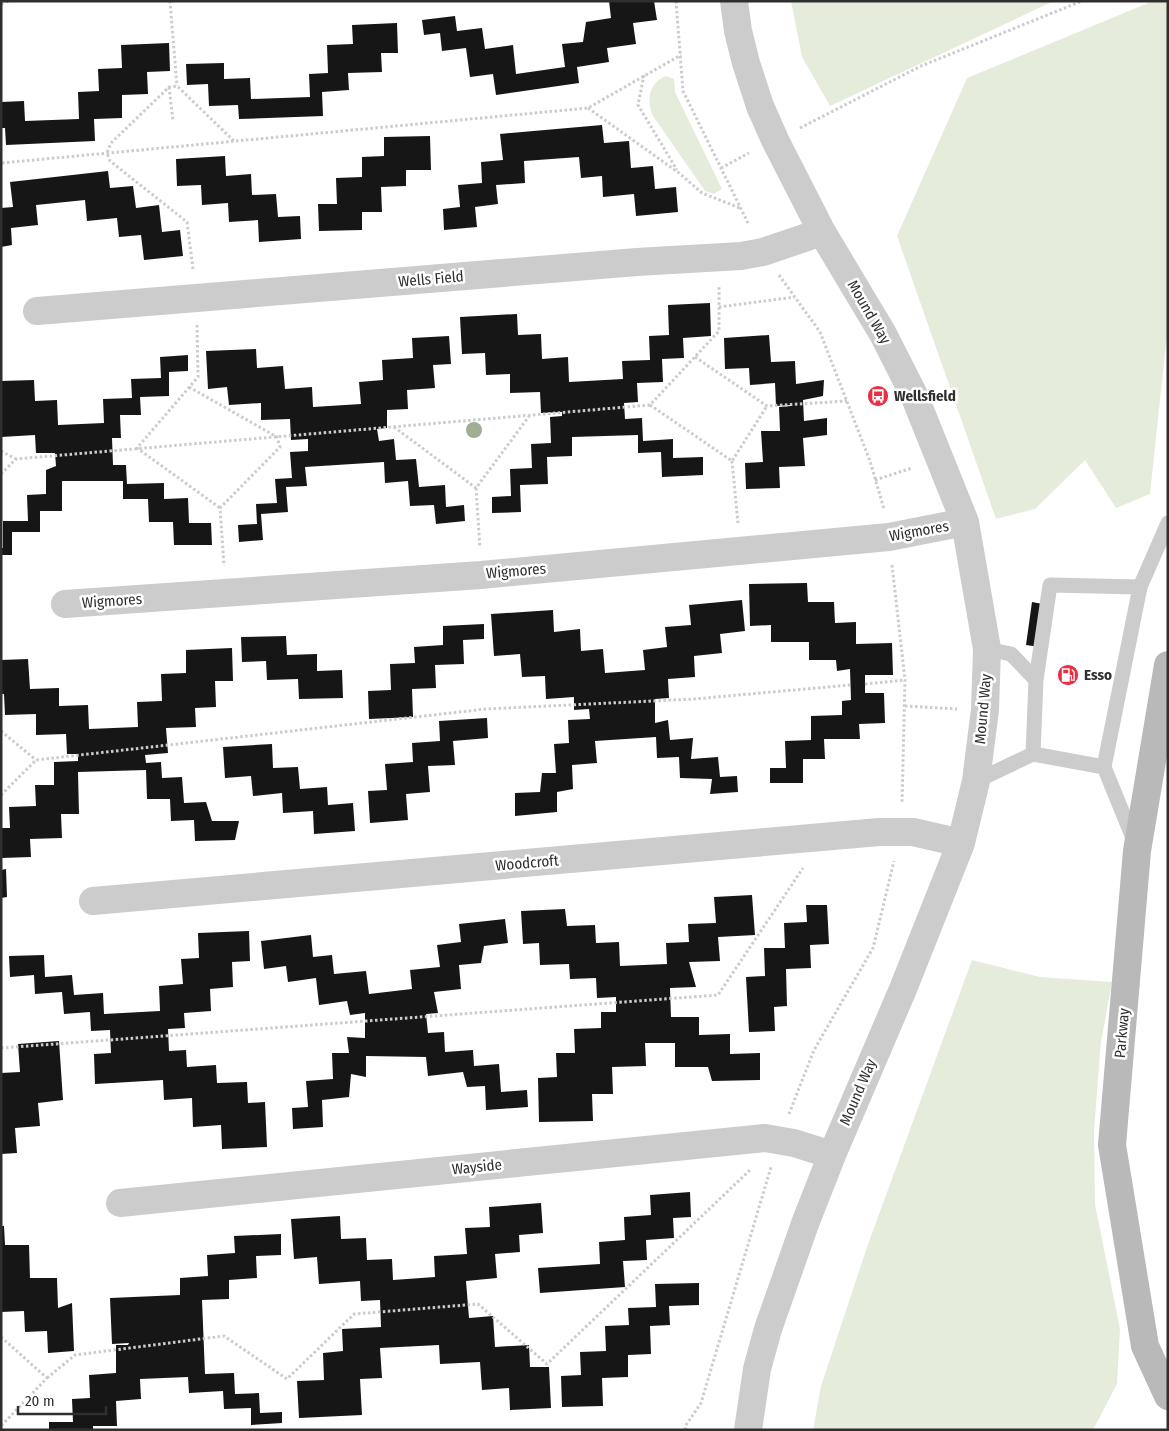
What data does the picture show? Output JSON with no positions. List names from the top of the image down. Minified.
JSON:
{"streets":{"main road":["Parkway"],"street":["Wells Field","Mound Way","Wigmores","Woodcroft","Wayside"]},"crossings":[["Wells Field","Mound Way"],["Mound Way","Wigmores"],["Mound Way","Woodcroft"],["Mound Way","Wayside"]],"places":{"bus stop":["Wellsfield"],"fuel station":["Esso"]},"scale_bar":"20 m"}
